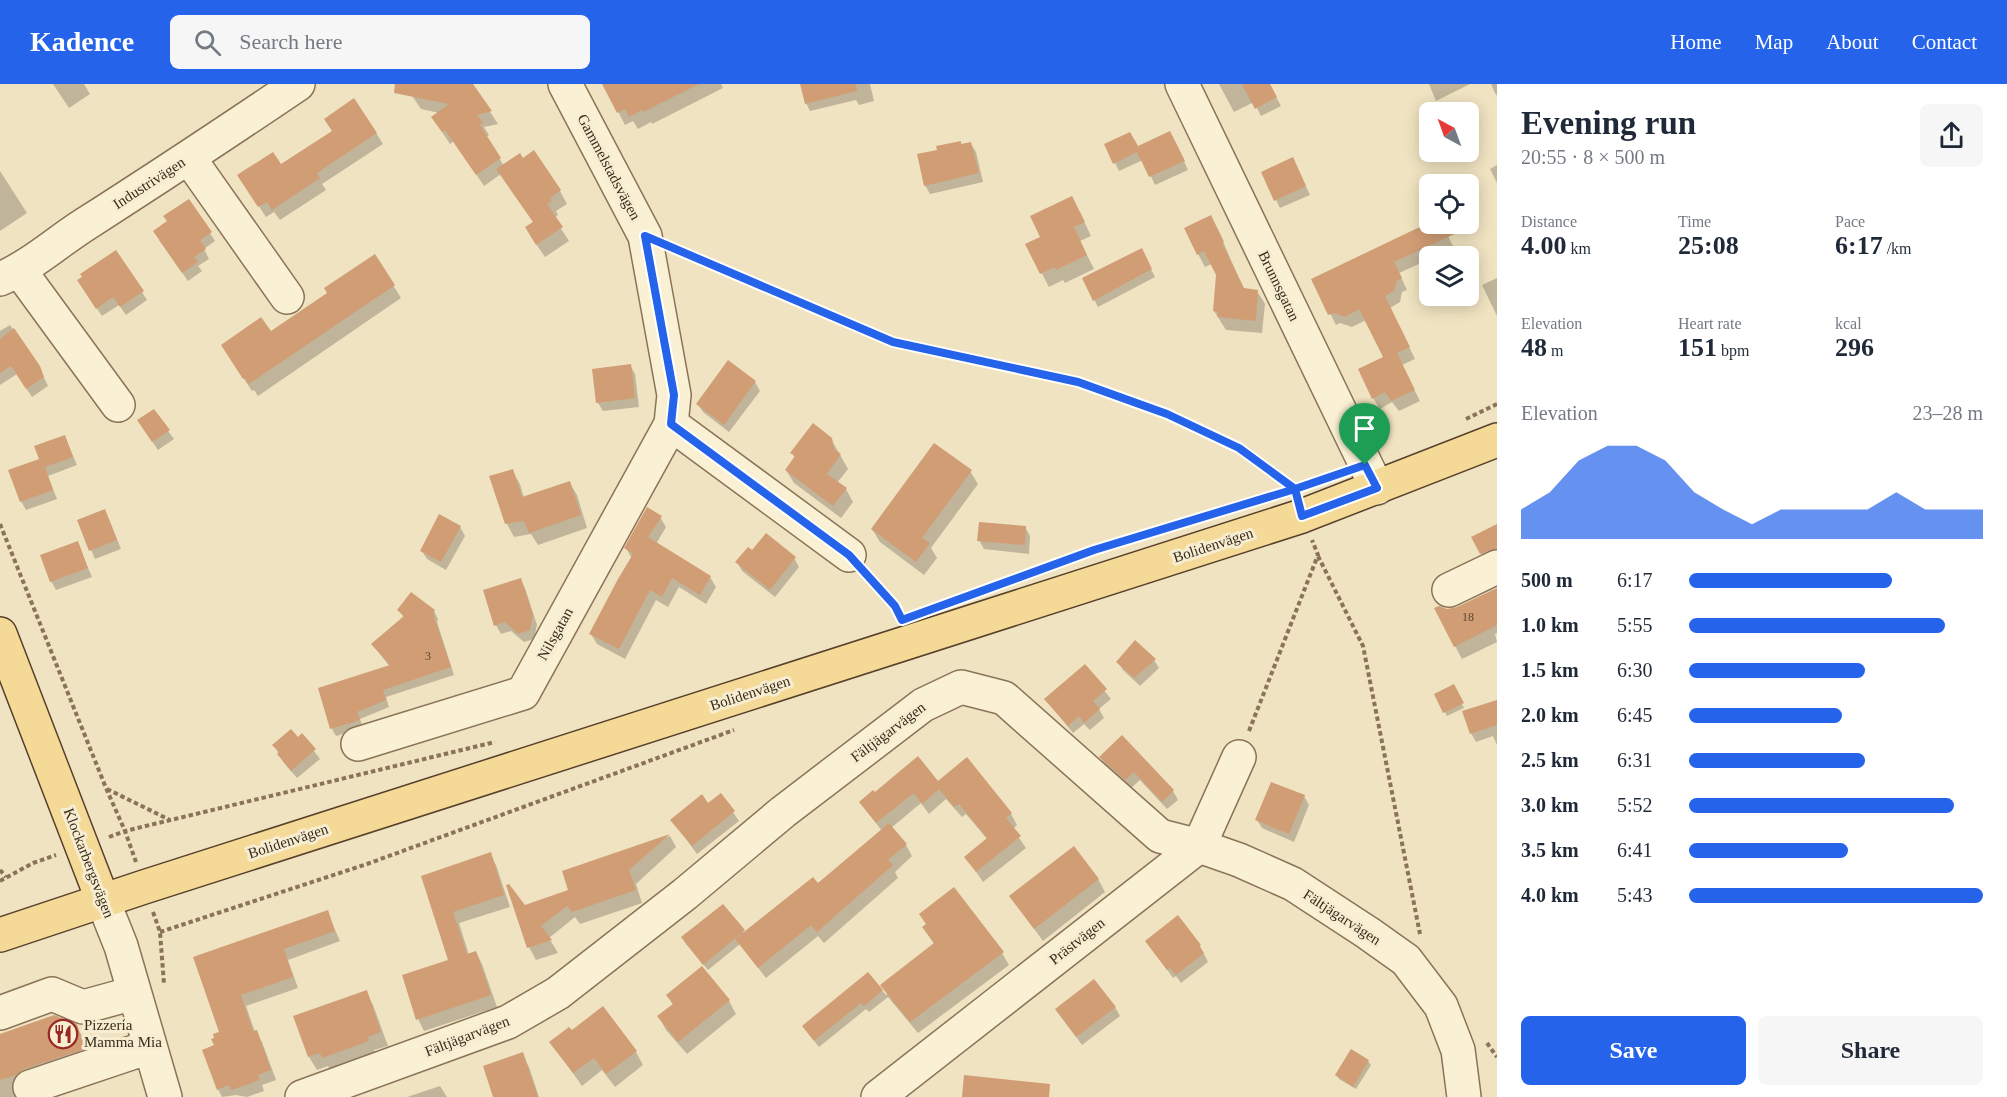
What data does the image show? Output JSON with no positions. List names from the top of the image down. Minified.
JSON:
{"streets":{"main road":["Bolidenvägen","Klockarbergsvägen"],"street":["Gammelstadsvägen","Industrivägen","Brunnsgatan","Nilsgatan","Fältjägarvägen","Prästvägen"]},"crossings":[["Gammelstadsvägen","Nilsgatan"],["Brunnsgatan","Bolidenvägen"],["Bolidenvägen","Klockarbergsvägen"],["Fältjägarvägen","Prästvägen"]],"places":{"restaurant":["Pizzeria Mamma Mia"]},"house_numbers":["18","3"],"north":"top left","page":{"header":"Kadence","search":"Search here","nav":["Home","Map","About","Contact"],"heading":["Evening run","20:55 · 8 × 500 m"],"stats":[["Distance","4.00 km"],["Time","25:08"],["Pace","6:17 /km"],["Elevation","48 m"],["Heart rate","151 bpm"],["kcal","296"]],"chart":["Elevation","23–28 m"],"list":[{"name":"500 m","note":"6:17"},{"name":"1.0 km","note":"5:55"},{"name":"1.5 km","note":"6:30"},{"name":"2.0 km","note":"6:45"},{"name":"2.5 km","note":"6:31"},{"name":"3.0 km","note":"5:52"},{"name":"3.5 km","note":"6:41"},{"name":"4.0 km","note":"5:43"}],"buttons":["Save","Share"]}}
